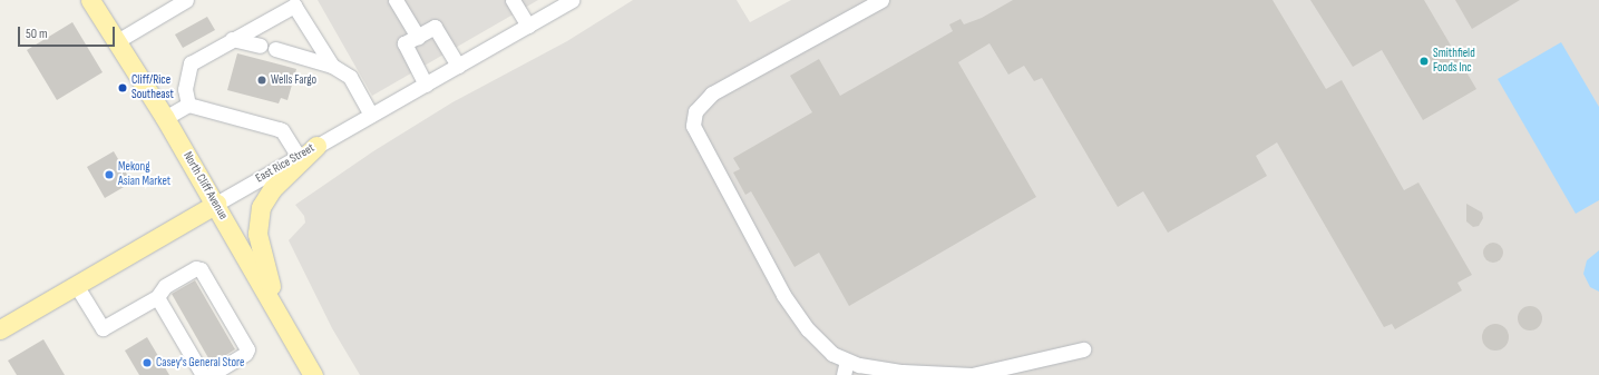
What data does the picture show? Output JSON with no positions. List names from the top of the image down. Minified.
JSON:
{"streets":{"main road":["East Rice Street","North Cliff Avenue"]},"crossings":[["East Rice Street","North Cliff Avenue"]],"places":["Smithfield Foods Inc","Wells Fargo","Cliff/Rice Southeast","Mekong Asian Market","Casey's General Store"],"scale_bar":"50 m"}
